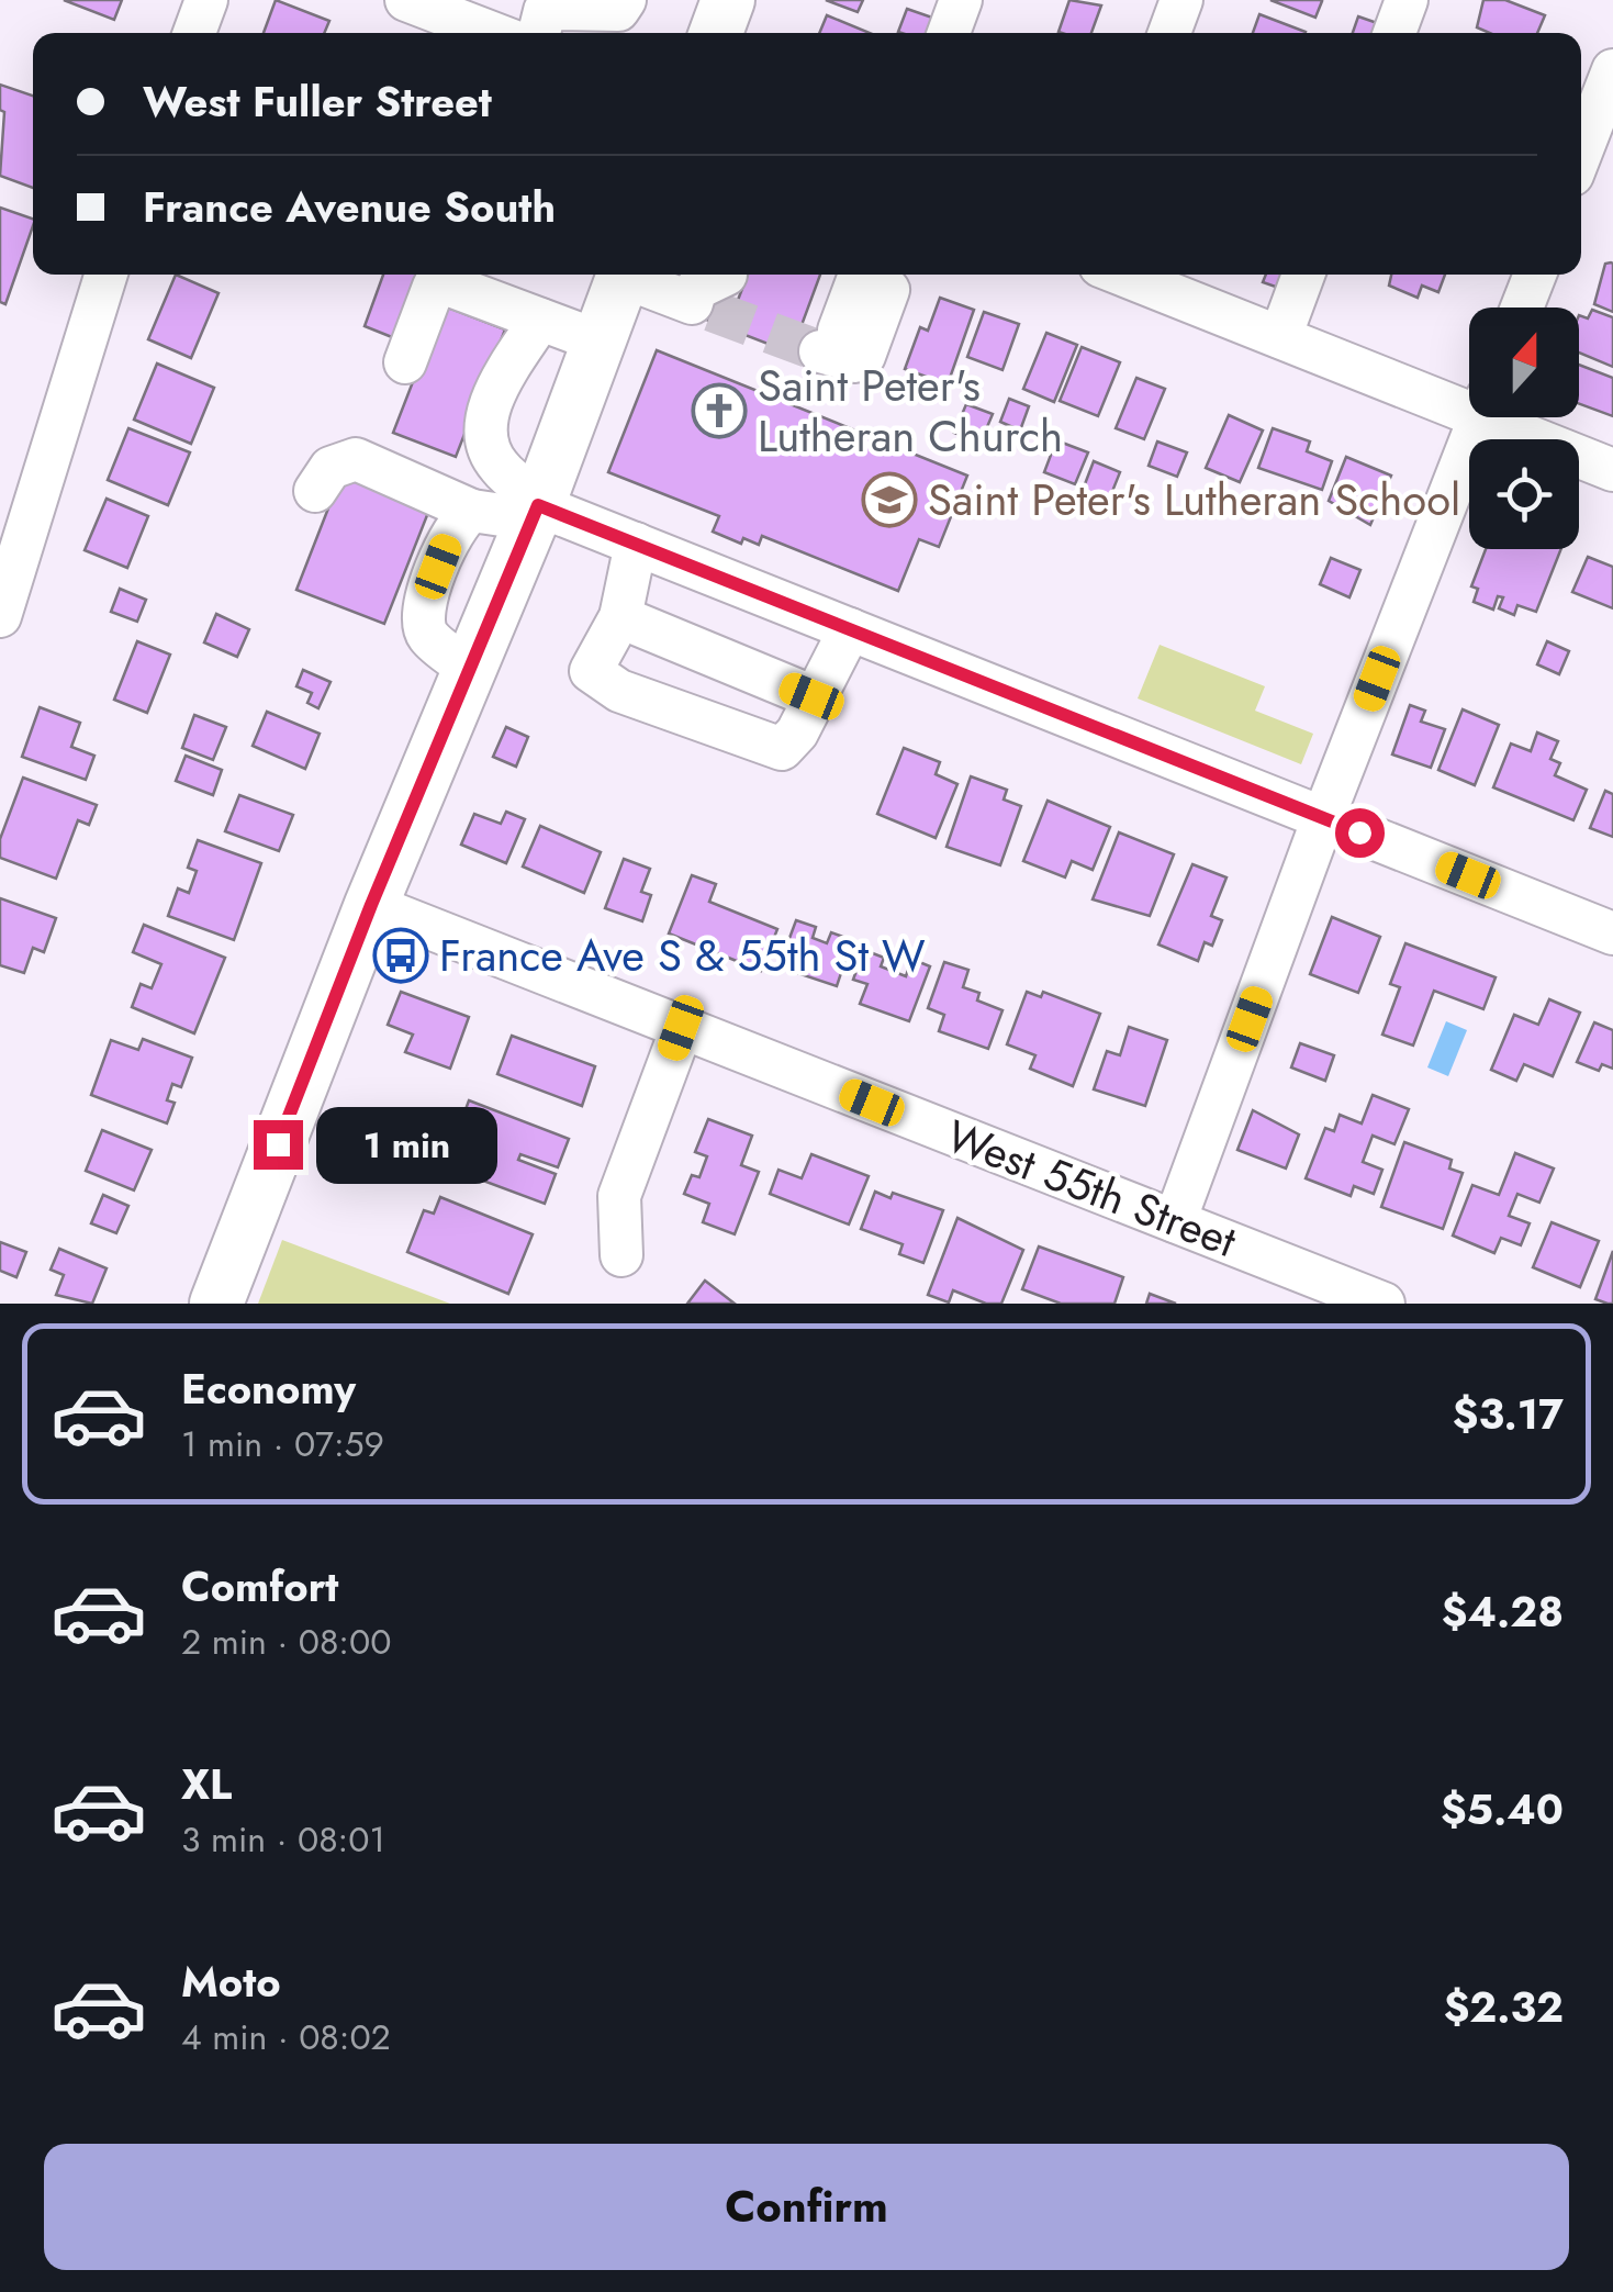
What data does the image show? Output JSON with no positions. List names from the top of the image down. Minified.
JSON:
{"streets":{"street":["West 55th Street"]},"places":{"church":["Saint Peter's Lutheran Church"],"school or university":["Saint Peter's Lutheran School"],"bus stop":["France Ave S & 55th St W"]},"north":"top","page":{"banner":["West Fuller Street","France Avenue South"],"bubble":"1 min","list":[{"name":"Economy","note":"1 min · 07:59","value":"$3.17"},{"name":"Comfort","note":"2 min · 08:00","value":"$4.28"},{"name":"XL","note":"3 min · 08:01","value":"$5.40"},{"name":"Moto","note":"4 min · 08:02","value":"$2.32"}],"buttons":"Confirm"}}
